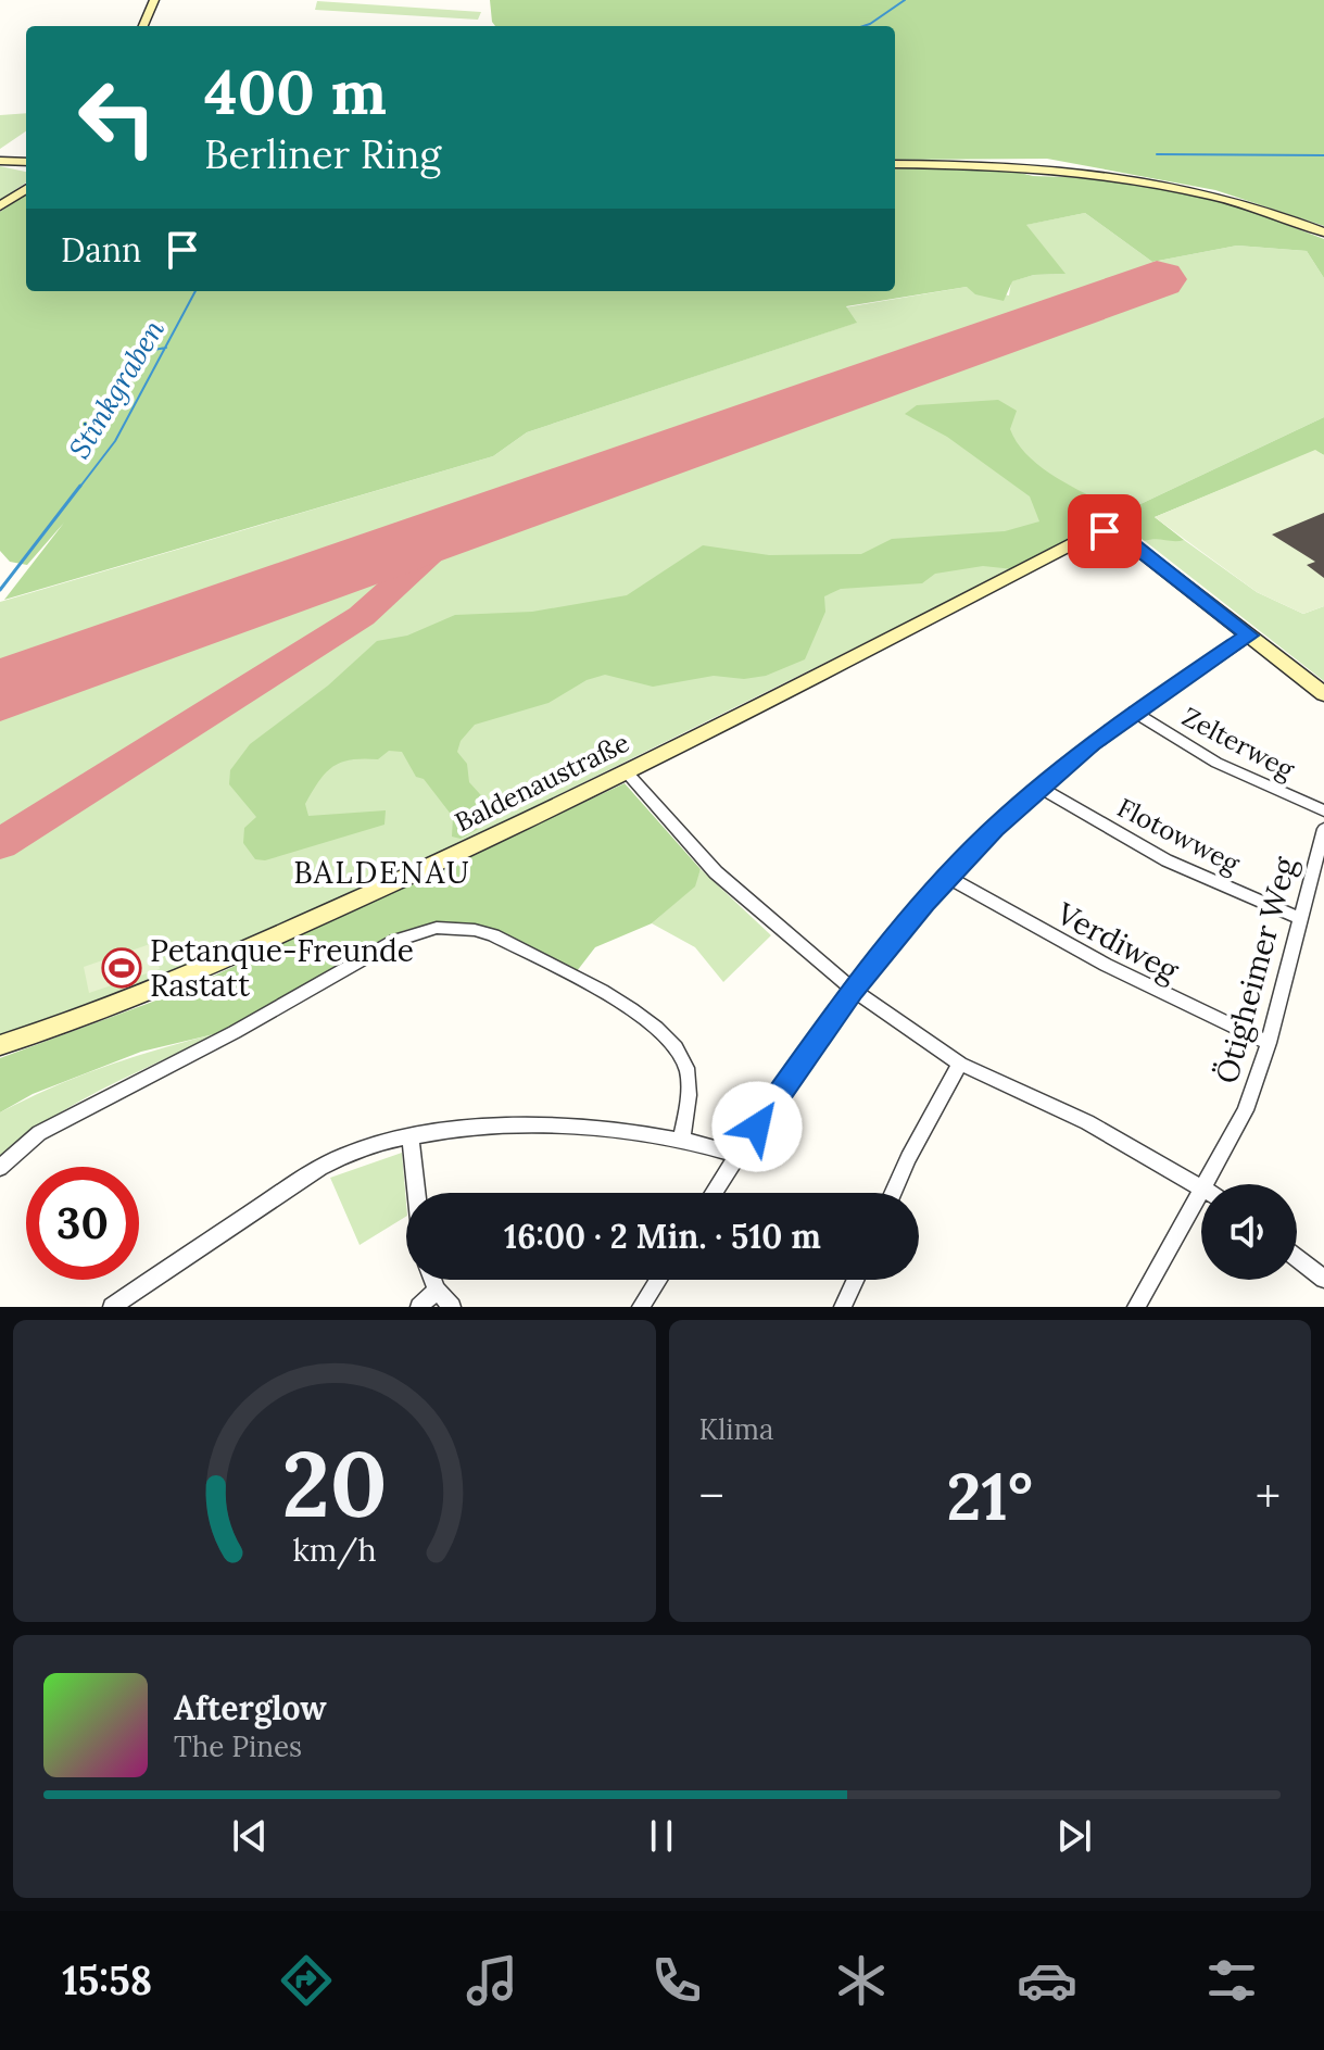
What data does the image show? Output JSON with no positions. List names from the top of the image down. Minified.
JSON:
{"streets":{"street":["Zelterweg","Baldenaustraße","Flotowweg","Verdiweg","Ötigheimer Weg"]},"crossings":[["Flotowweg","Ötigheimer Weg"],["Verdiweg","Ötigheimer Weg"]],"districts":["BALDENAU"],"water":["Stinkgraben"],"places":{"sports":["Petanque-Freunde Rastatt"]},"page":{"turn":["400 m","Berliner Ring"],"then":"Dann","limit":"30","trip":"16:00 · 2 Min. · 510 m","tile":"Klima","heat":["−","21°","+"],"song":["Afterglow","The Pines"],"tabs":"15:58","gauge":["20","km/h"]}}
